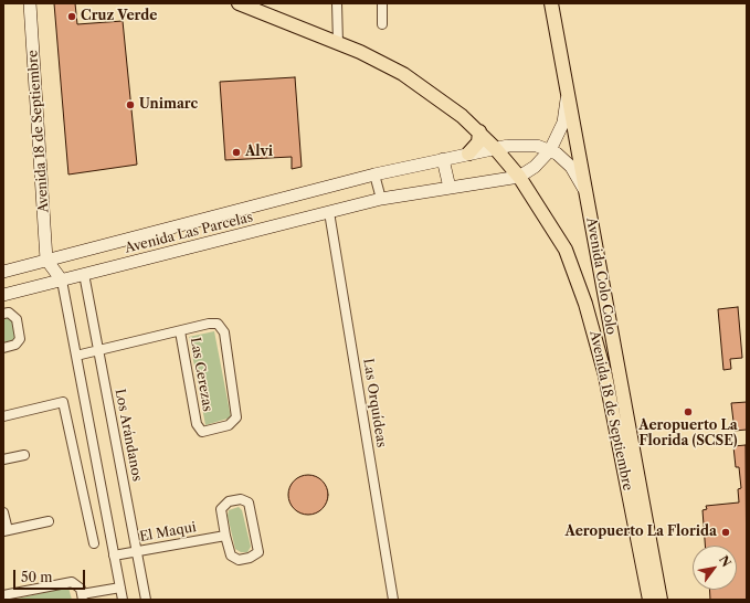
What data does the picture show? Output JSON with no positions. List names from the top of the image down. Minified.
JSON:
{"streets":{"main road":["Avenida 18 de Septiembre","Avenida Las Parcelas","Avenida Colo Colo"],"street":["Las Cerezas","Las Orquídeas","Los Arándanos","El Maqui"]},"crossings":[["Avenida 18 de Septiembre","Avenida Las Parcelas"],["Avenida Las Parcelas","Avenida Colo Colo"],["Avenida Las Parcelas","Las Orquídeas"],["Avenida Las Parcelas","Los Arándanos"],["Las Cerezas","Los Arándanos"],["Los Arándanos","El Maqui"]],"places":["Cruz Verde","Unimarc","Alvi","Aeropuerto La Florida (SCSE)","Aeropuerto La Florida"],"scale_bar":"50 m","north":"top right"}
